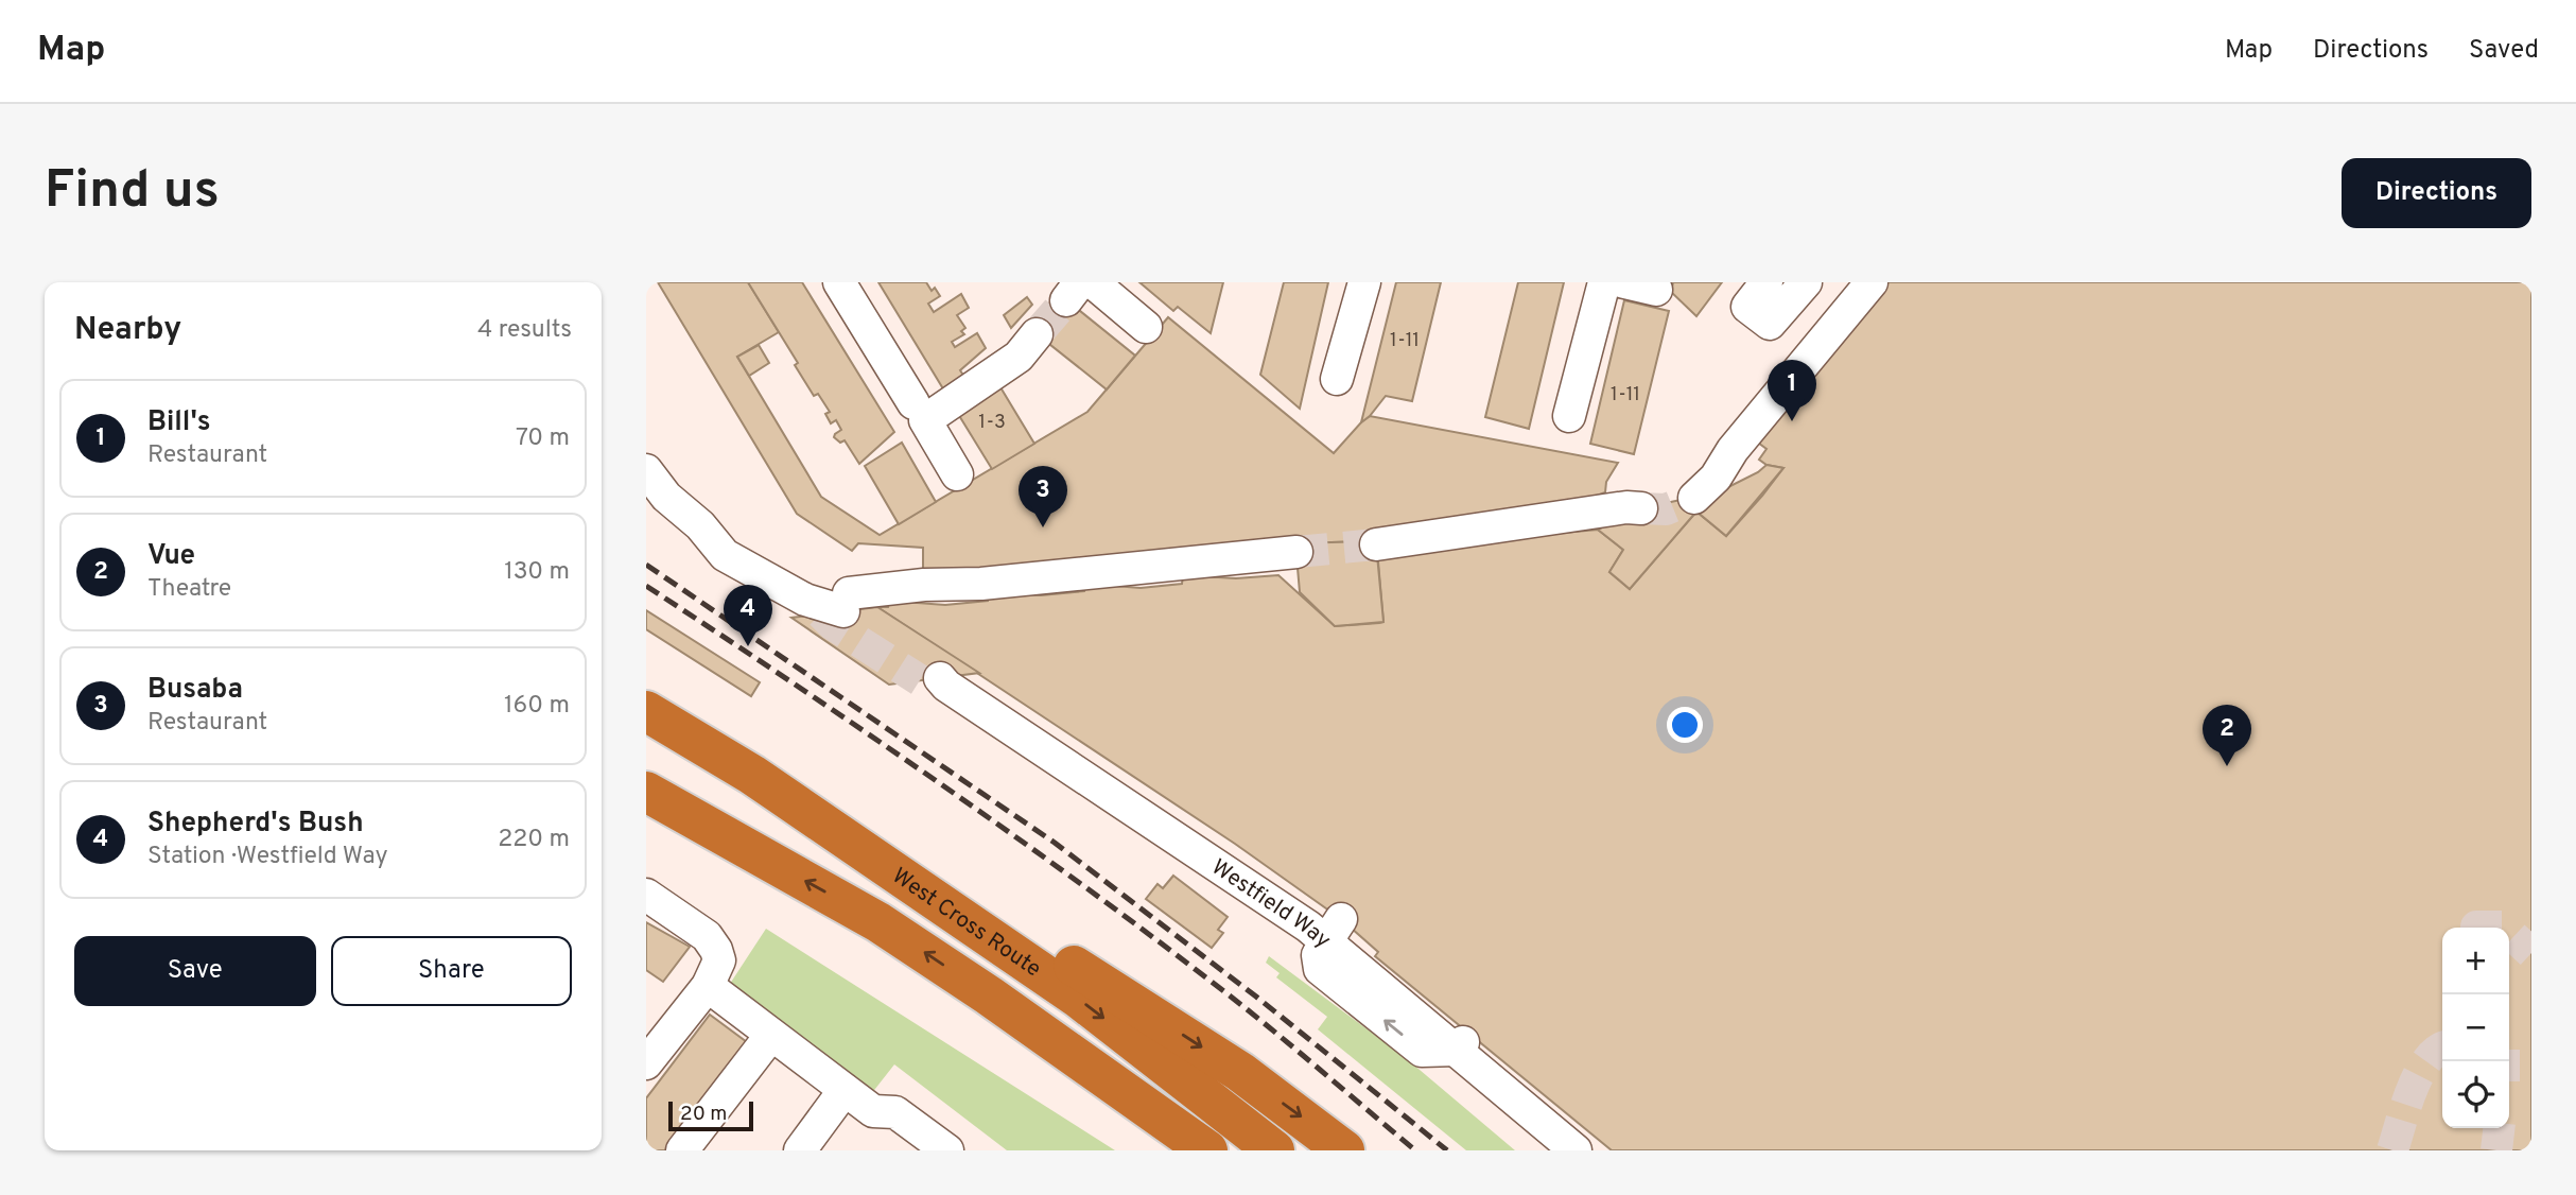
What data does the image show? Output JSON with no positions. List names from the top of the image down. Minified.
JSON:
{"streets":{"highway":["West Cross Route"],"street":["Westfield Way"]},"house_numbers":["1-11","1-11","1-3"],"scale_bar":"20 m","page":{"header":"Map","nav":["Map","Directions","Saved"],"buttons":["Directions",["Save","Share"]],"title":"Find us","heading":["Nearby","4 results"],"pins":["1","3","4","2"],"list":[{"mark":"1","name":"Bill's","note":"Restaurant","value":"70 m"},{"mark":"2","name":"Vue","note":"Theatre","value":"130 m"},{"mark":"3","name":"Busaba","note":"Restaurant","value":"160 m"},{"mark":"4","name":"Shepherd's Bush","note":"Station · Westfield Way","value":"220 m"}],"map_buttons":["+","−"],"scale":"20 m"}}
